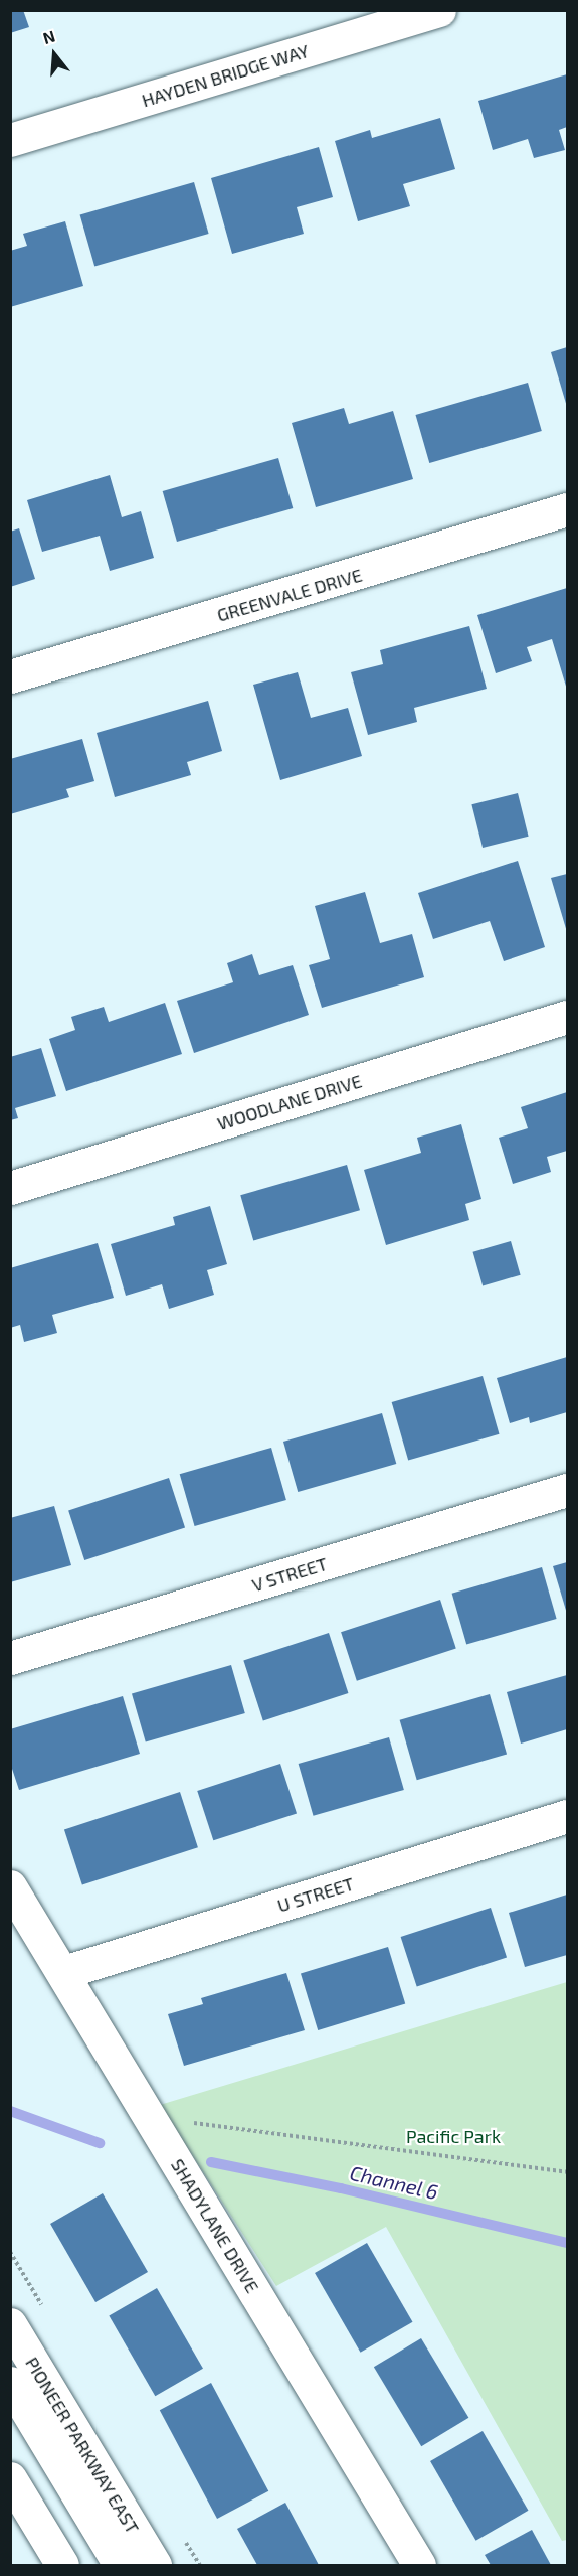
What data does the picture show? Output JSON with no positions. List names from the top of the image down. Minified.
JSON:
{"streets":{"street":["HAYDEN BRIDGE WAY","GREENVALE DRIVE","WOODLANE DRIVE","V STREET","U STREET","SHADYLANE DRIVE","PIONEER PARKWAY EAST"]},"crossings":[["U STREET","SHADYLANE DRIVE"]],"water":["Channel 6"],"parks":["Pacific Park"],"north":"top"}
